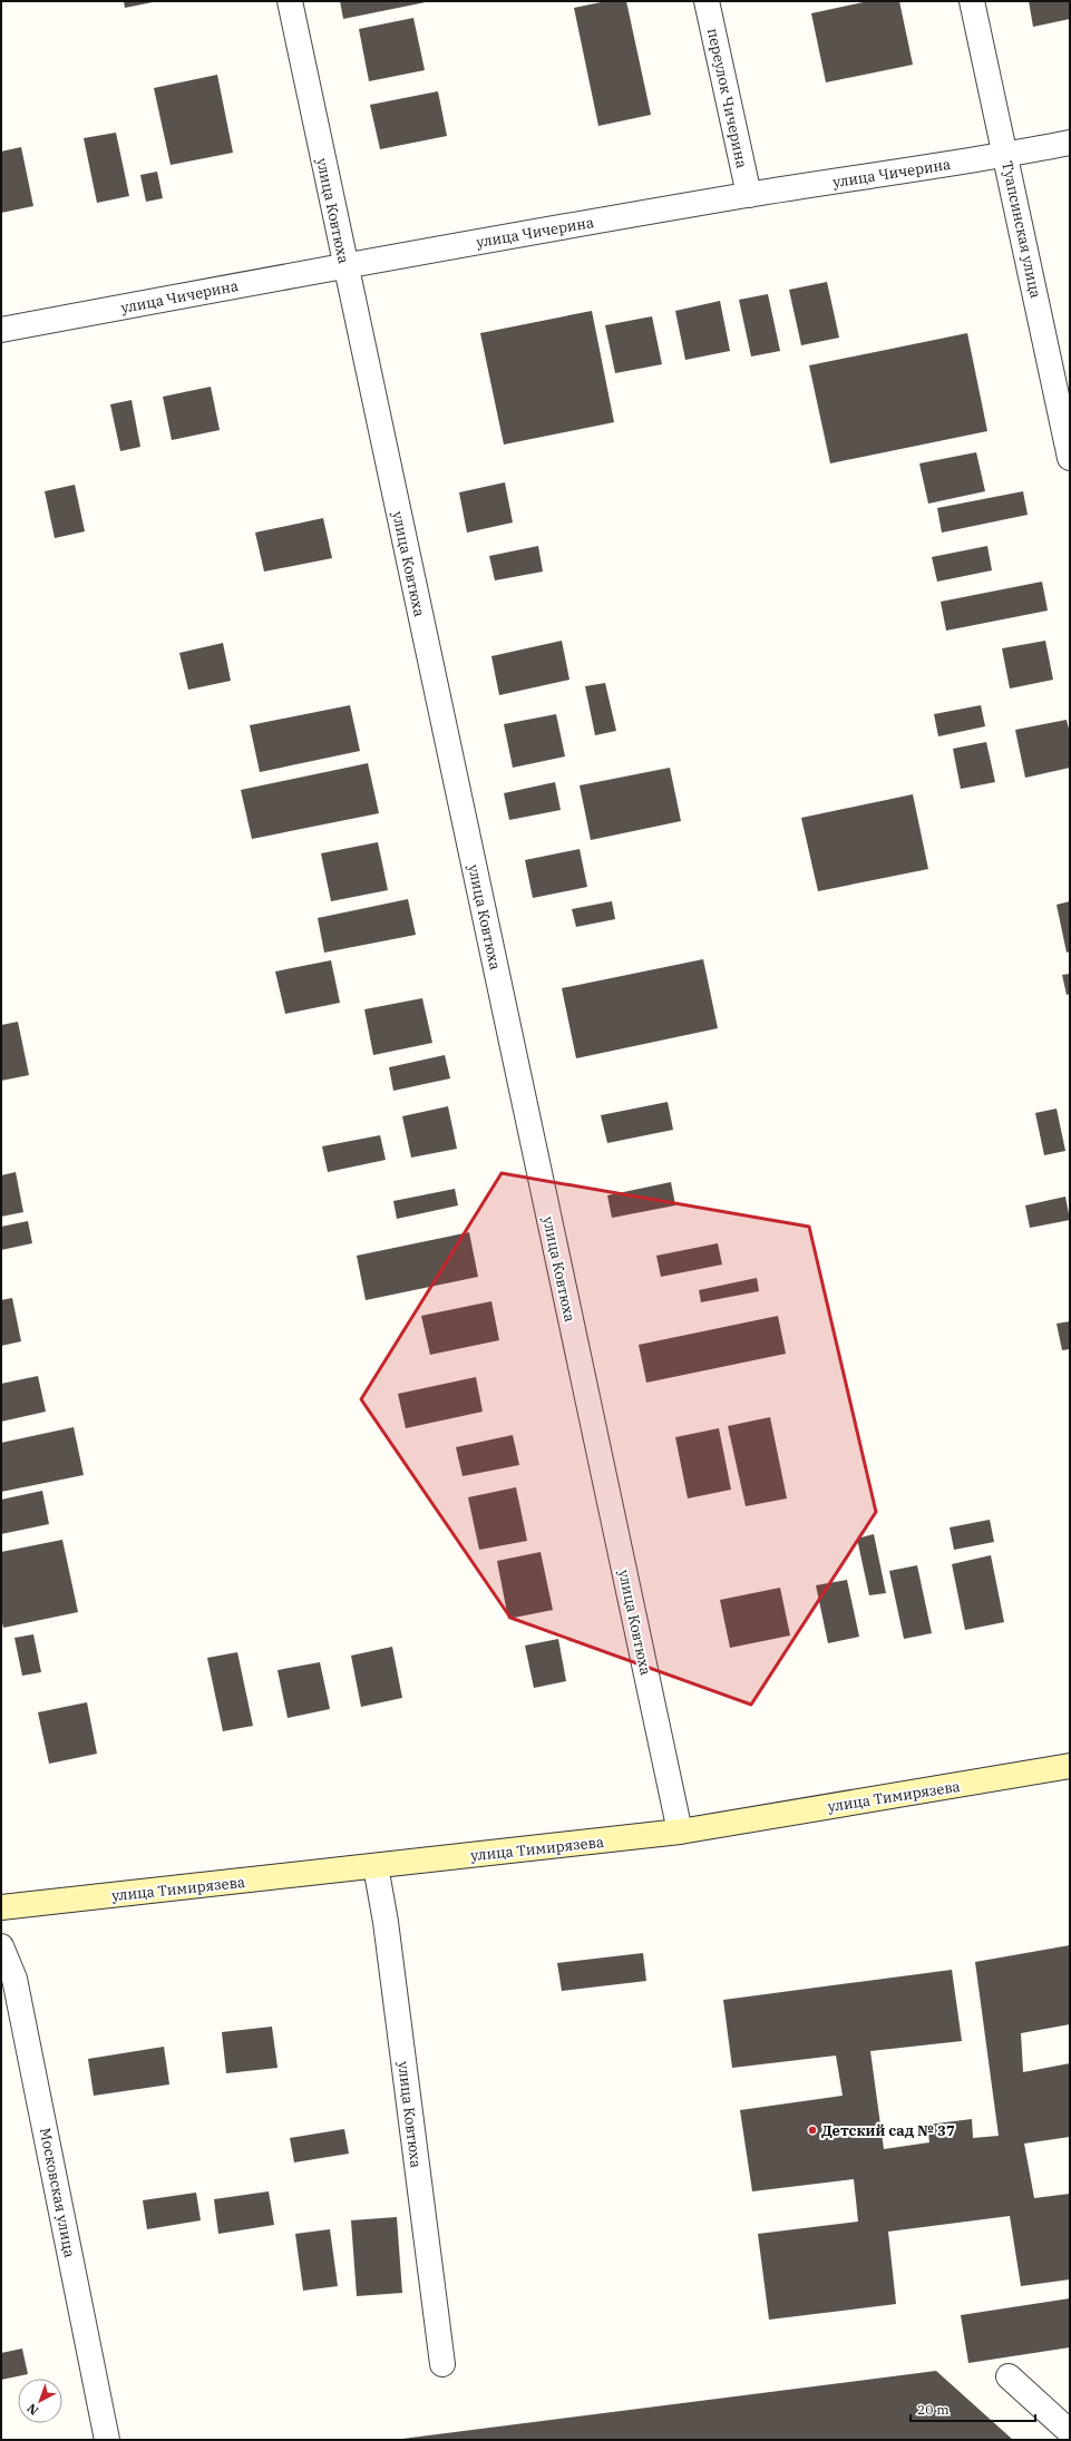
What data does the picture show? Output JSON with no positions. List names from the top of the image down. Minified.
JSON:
{"streets":{"street":["переулок Чичерина","улица Чичерина","улица Ковтюха","Туапсинская улица","улица Тимирязева","Московская улица"]},"crossings":[["переулок Чичерина","улица Чичерина"],["улица Чичерина","улица Ковтюха"],["улица Чичерина","Туапсинская улица"],["улица Ковтюха","улица Тимирязева"]],"places":["Детский сад № 37"],"scale_bar":"20 m","north":"bottom left"}
